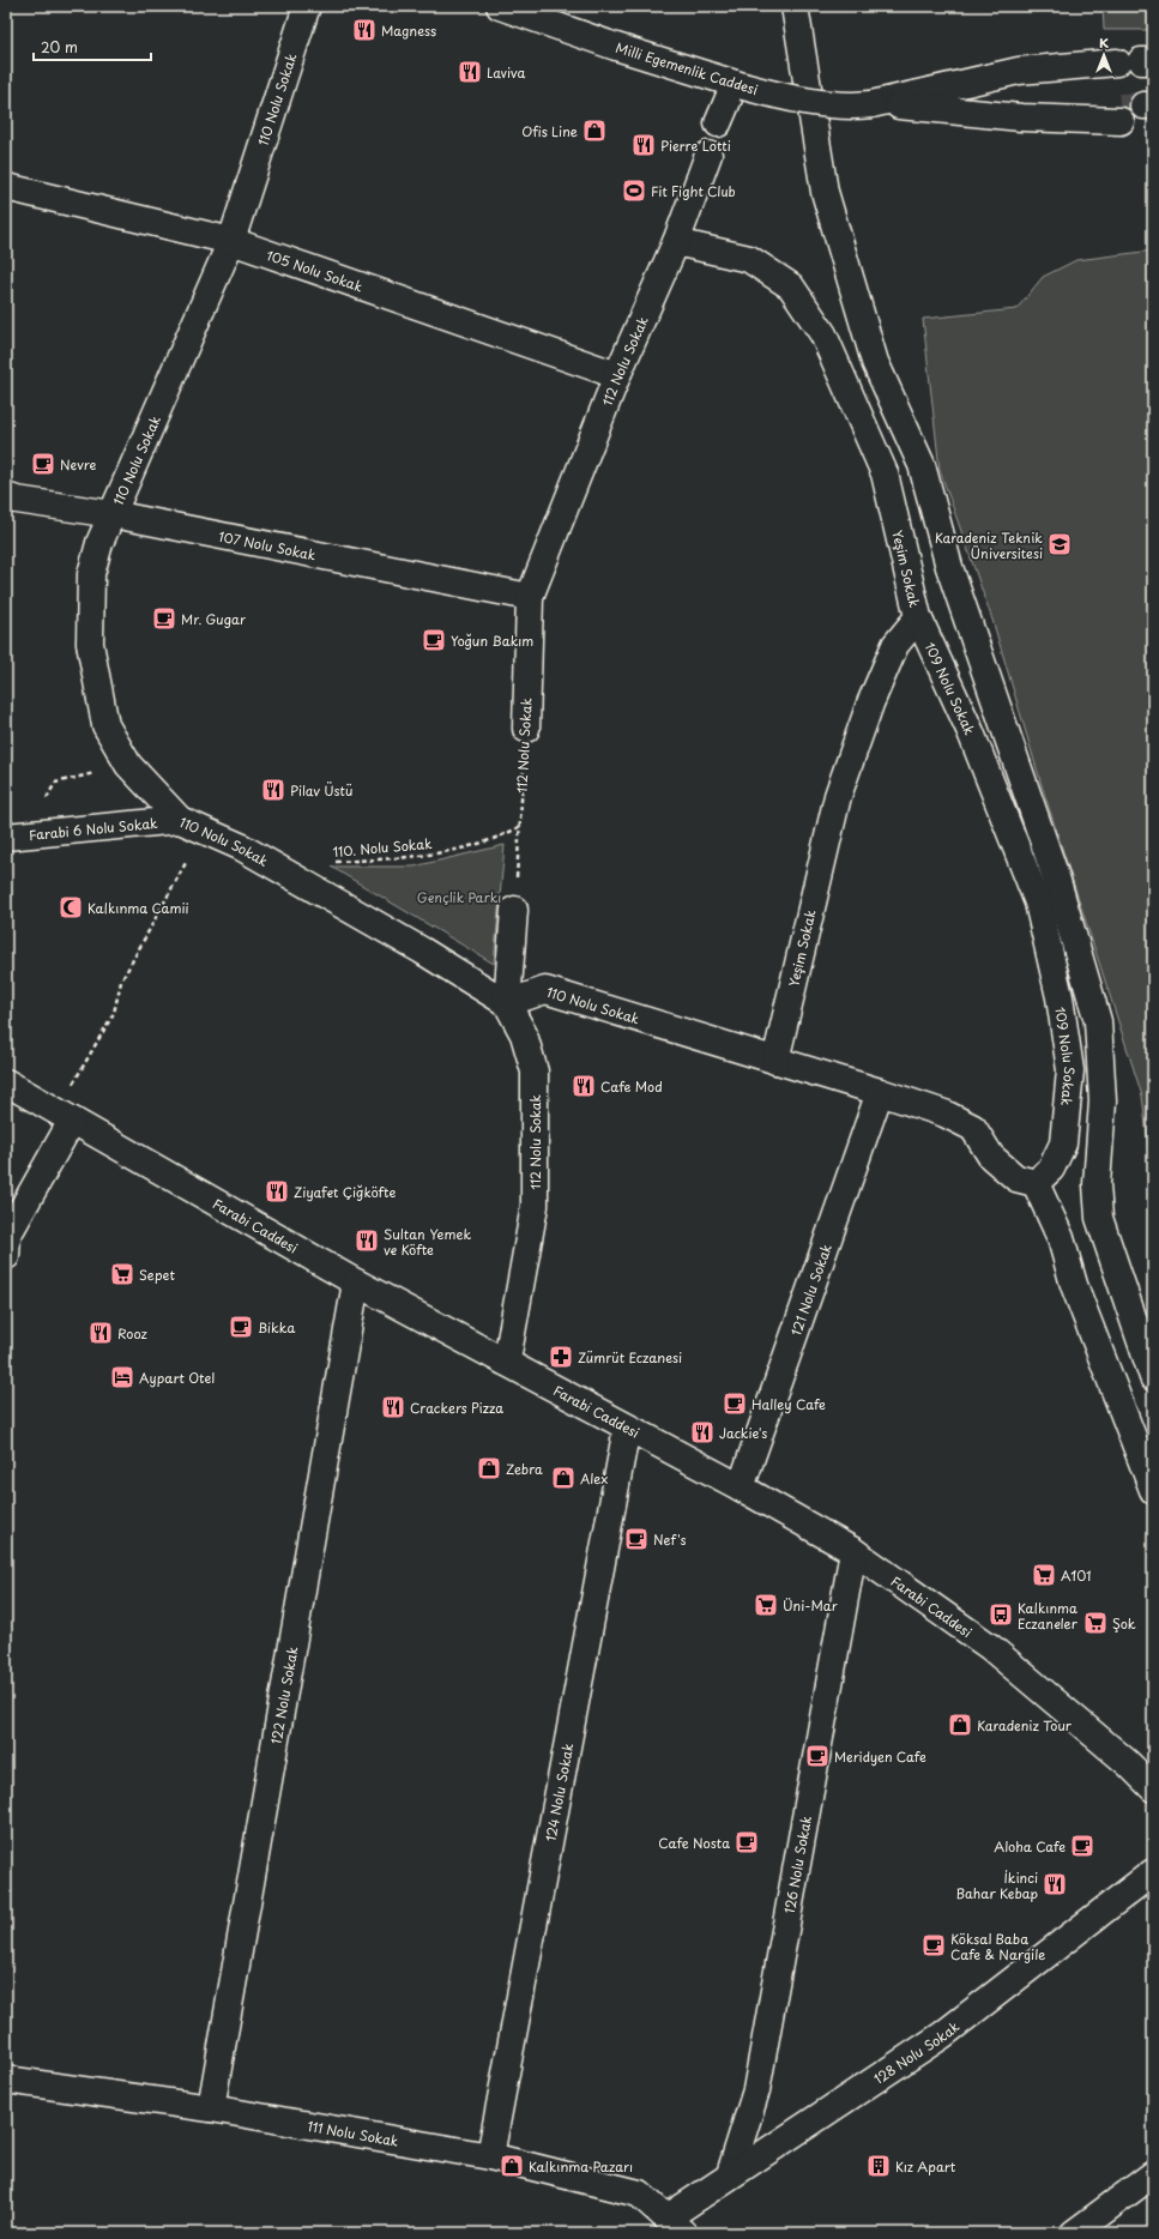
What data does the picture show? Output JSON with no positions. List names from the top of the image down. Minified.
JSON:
{"streets":{"street":["Milli Egemenlik Caddesi","110 Nolu Sokak","105 Nolu Sokak","112 Nolu Sokak","107 Nolu Sokak","Yeşim Sokak","109 Nolu Sokak","Farabi 6 Nolu Sokak","Farabi Caddesi","121 Nolu Sokak","122 Nolu Sokak","124 Nolu Sokak","126 Nolu Sokak","128 Nolu Sokak","111 Nolu Sokak"],"path":["110. Nolu Sokak"]},"crossings":[["110 Nolu Sokak","105 Nolu Sokak"],["110 Nolu Sokak","112 Nolu Sokak"],["110 Nolu Sokak","107 Nolu Sokak"],["110 Nolu Sokak","Yeşim Sokak"],["110 Nolu Sokak","109 Nolu Sokak"],["110 Nolu Sokak","Farabi 6 Nolu Sokak"],["110 Nolu Sokak","121 Nolu Sokak"],["105 Nolu Sokak","112 Nolu Sokak"],["112 Nolu Sokak","107 Nolu Sokak"],["112 Nolu Sokak","Yeşim Sokak"],["112 Nolu Sokak","110. Nolu Sokak"],["112 Nolu Sokak","Farabi Caddesi"],["Yeşim Sokak","109 Nolu Sokak"],["Farabi Caddesi","121 Nolu Sokak"],["Farabi Caddesi","122 Nolu Sokak"],["Farabi Caddesi","124 Nolu Sokak"],["Farabi Caddesi","126 Nolu Sokak"],["122 Nolu Sokak","111 Nolu Sokak"],["124 Nolu Sokak","111 Nolu Sokak"],["126 Nolu Sokak","128 Nolu Sokak"],["128 Nolu Sokak","111 Nolu Sokak"]],"parks":["Gençlik Parkı"],"places":{"restaurant":["Magness","Laviva","Pierre Lotti","Pilav Üstü","Cafe Mod","Ziyafet Çiğköfte","Sultan Yemek ve Köfte","Rooz","Crackers Pizza","Jackie's","İkinci Bahar Kebap"],"shop":["Ofis Line","Zebra","Alex","Karadeniz Tour","Kalkınma Pazarı"],"sports":["Fit Fight Club"],"cafe":["Nevre","Mr. Gugar","Yoğun Bakım","Bikka","Halley Cafe","Nef's","Meridyen Cafe","Cafe Nosta","Aloha Cafe","Köksal Baba Cafe & Nargile"],"school or university":["Karadeniz Teknik Üniversitesi"],"mosque":["Kalkınma Camii"],"supermarket":["Sepet","A101","Üni-Mar","Şok"],"pharmacy":["Zümrüt Eczanesi"],"hotel":["Aypart Otel"],"bus stop":["Kalkınma Eczaneler"],"building":["Kız Apart"]},"scale_bar":"20 m","north":"top"}
